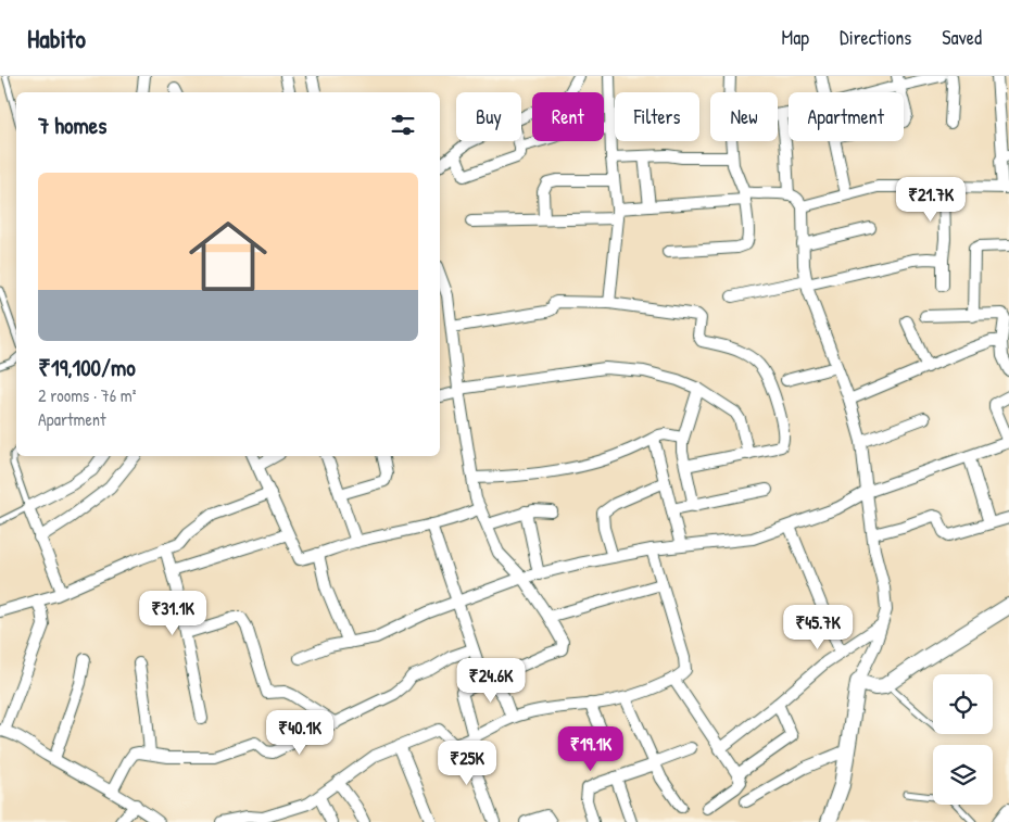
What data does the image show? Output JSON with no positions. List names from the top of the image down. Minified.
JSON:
{"page":{"header":"Habito","nav":["Map","Directions","Saved"],"chip":["Buy","Rent","Filters","New","Apartment"],"heading":"7 homes","list":[{"name":"₹19,100/mo","note":"2 rooms · 76 m² · Apartment"}],"price":["₹21.7K","₹31.1K","₹45.7K","₹24.6K","₹40.1K","₹19.1K","₹25K"]}}
